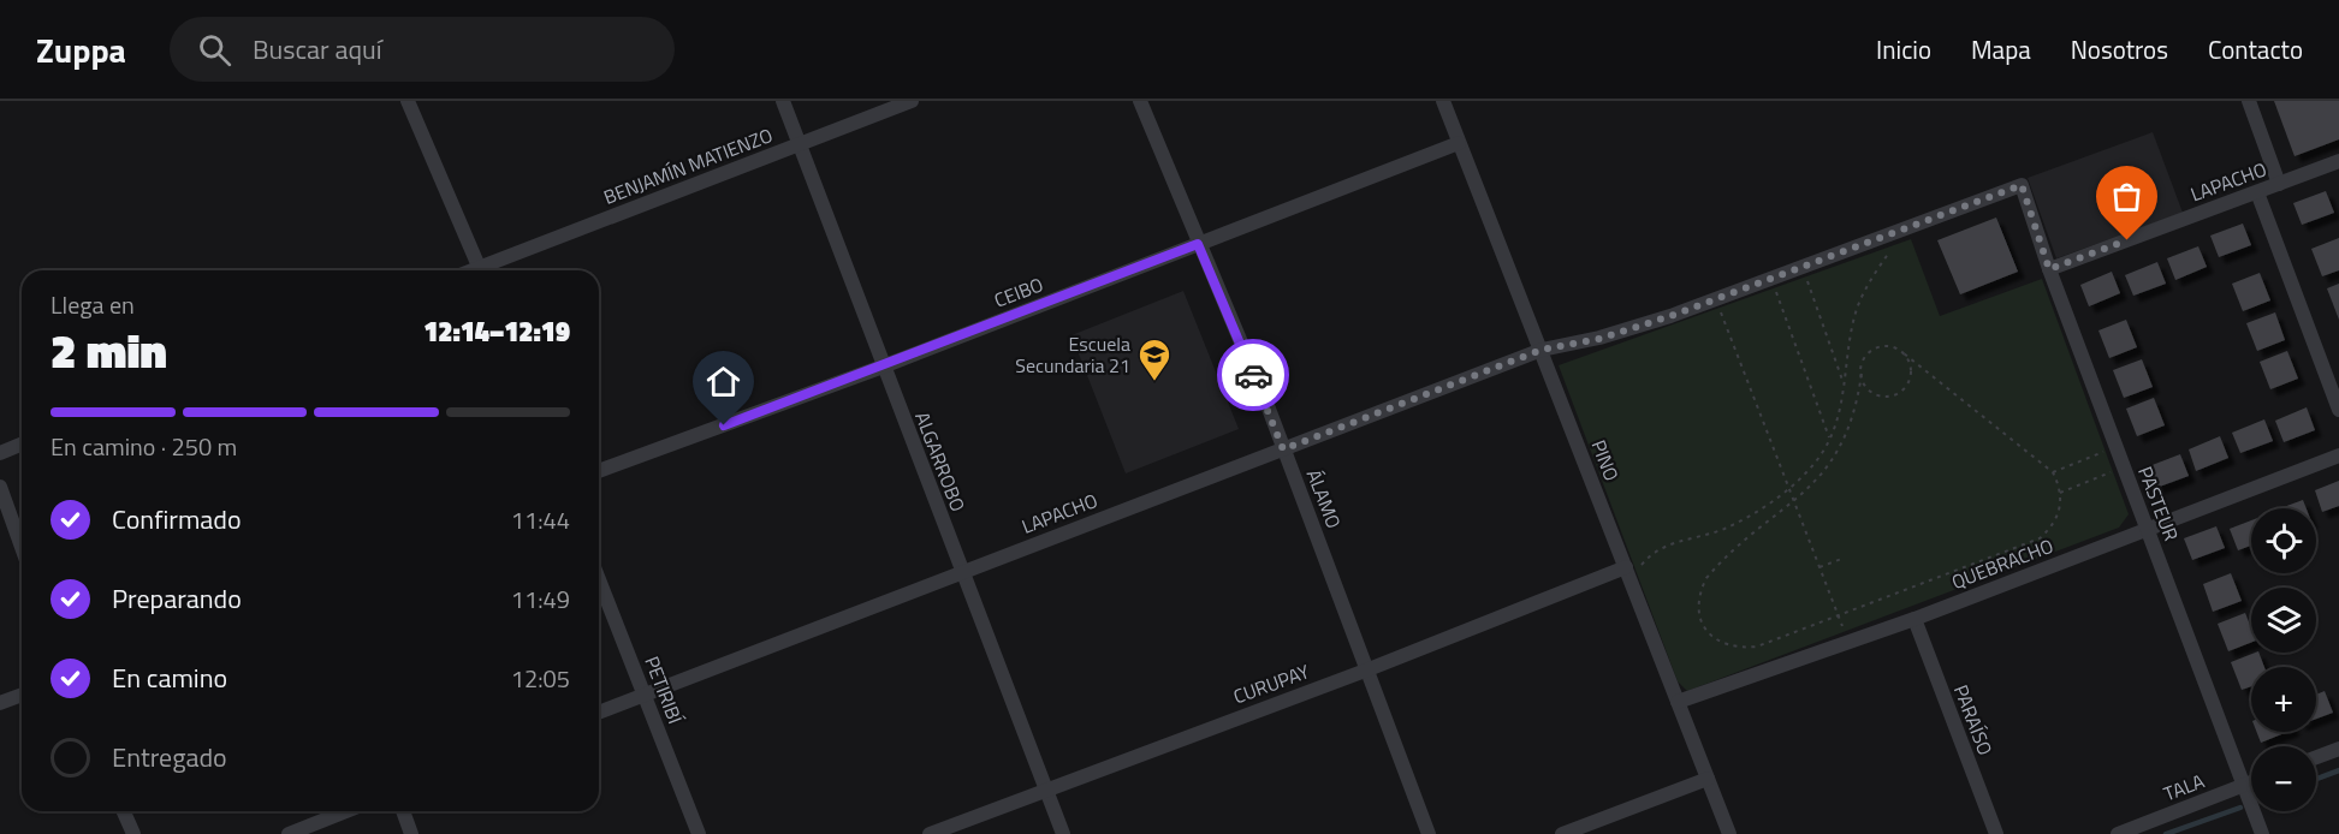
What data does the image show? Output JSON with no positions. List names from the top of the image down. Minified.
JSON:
{"streets":{"street":["BENJAMÍN MATIENZO","LAPACHO","CEIBO","PINO","ALGARROBO","ÁLAMO","PASTEUR","QUEBRACHO","CURUPAY","PETIRIBÍ","PARAÍSO","TALA"]},"crossings":[["BENJAMÍN MATIENZO","ALGARROBO"],["LAPACHO","PINO"],["LAPACHO","ALGARROBO"],["LAPACHO","ÁLAMO"],["LAPACHO","PASTEUR"],["LAPACHO","PETIRIBÍ"],["CEIBO","PINO"],["CEIBO","ALGARROBO"],["CEIBO","ÁLAMO"],["PINO","QUEBRACHO"],["PINO","CURUPAY"],["ALGARROBO","CURUPAY"],["ÁLAMO","CURUPAY"],["PASTEUR","QUEBRACHO"],["PASTEUR","TALA"],["QUEBRACHO","PARAÍSO"]],"places":{"school or university":["Escuela Secundaria 21"]},"page":{"header":"Zuppa","search":"Buscar aquí","nav":["Inicio","Mapa","Nosotros","Contacto"],"heading":["2 min","Llega en","12:14–12:19"],"bar":"En camino · 250 m","list":[["Confirmado","11:44"],["Preparando","11:49"],["En camino","12:05"],"Entregado"],"map_buttons":["+","−"]}}
